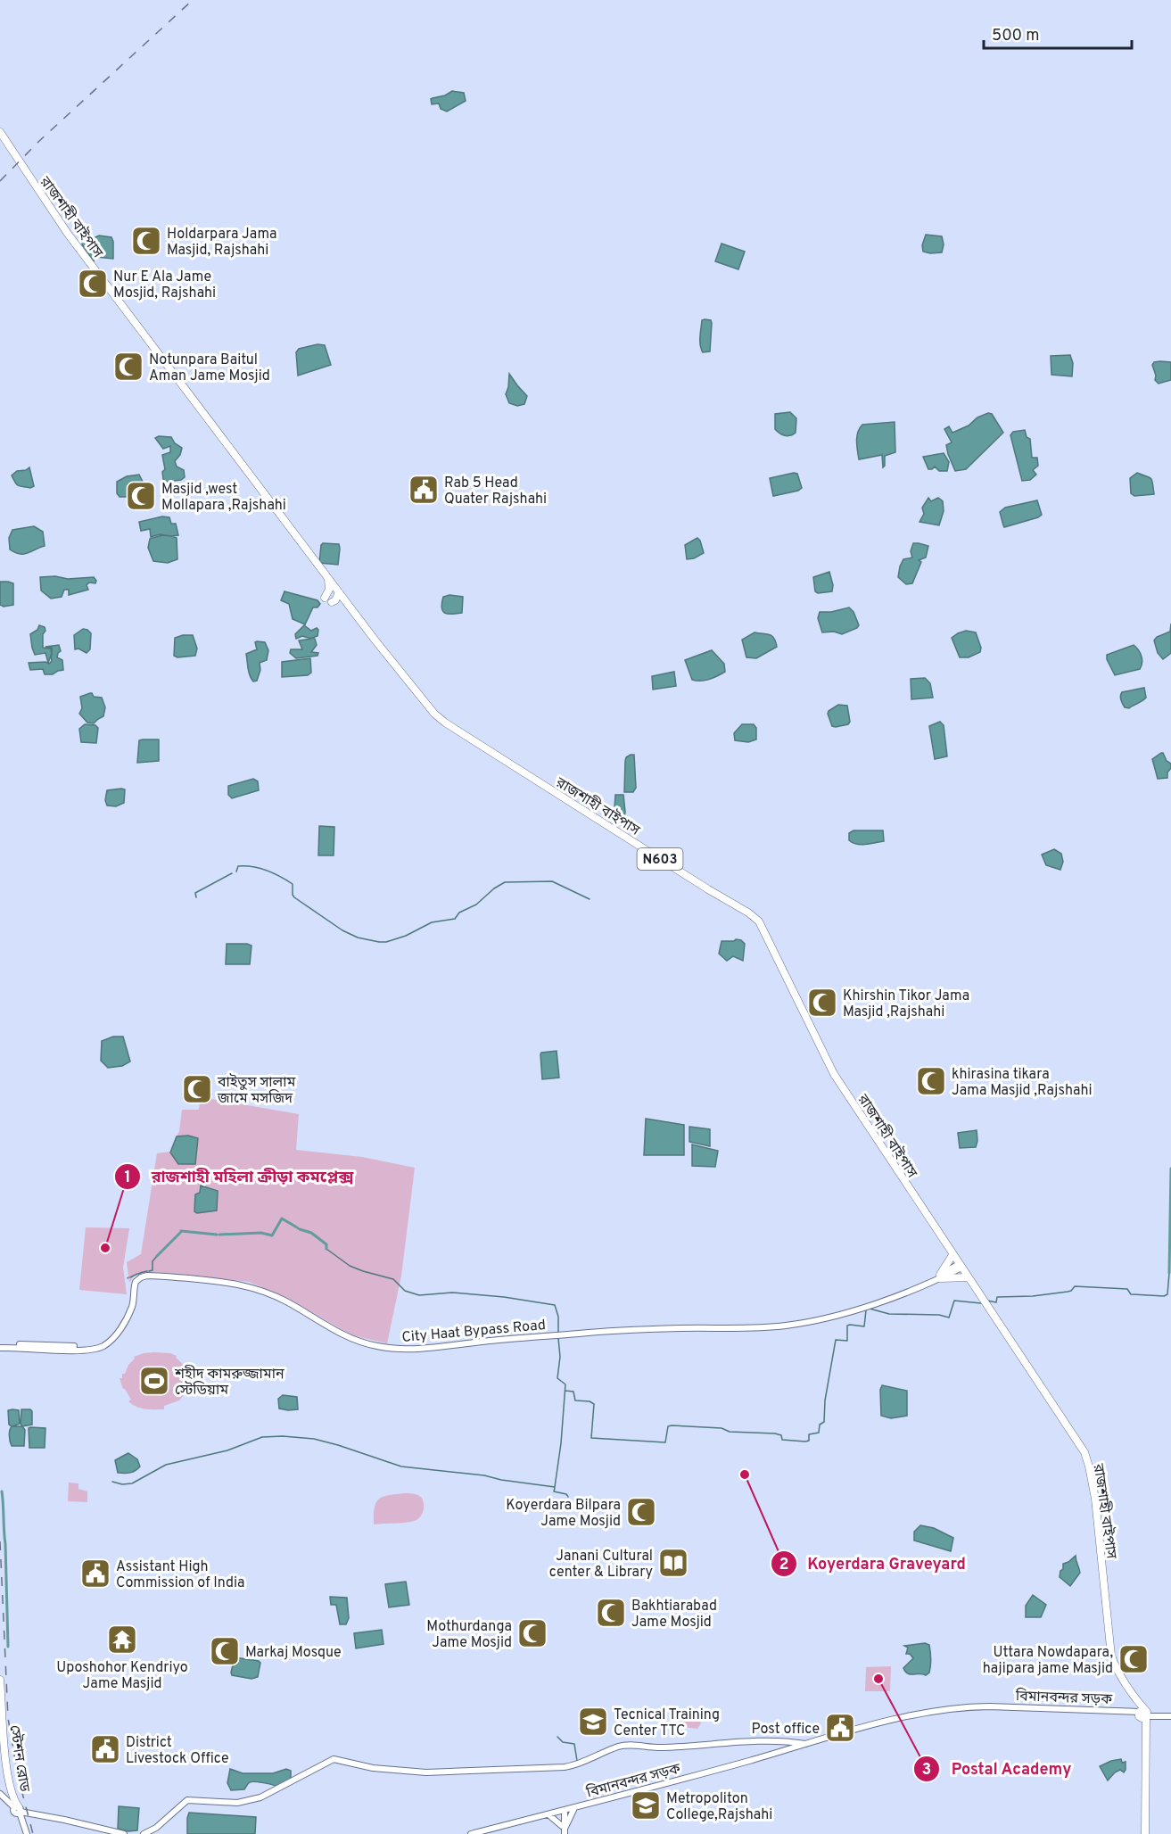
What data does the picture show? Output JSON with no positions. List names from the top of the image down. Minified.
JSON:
{"streets":{"highway":["রাজশাহী বাইপাস","N603","স্টেশন রোড"],"main road":["City Haat Bypass Road","বিমানবন্দর সড়ক"]},"crossings":[["রাজশাহী বাইপাস","N603"],["রাজশাহী বাইপাস","City Haat Bypass Road"],["রাজশাহী বাইপাস","বিমানবন্দর সড়ক"],["N603","বিমানবন্দর সড়ক"]],"places":{"mosque":["Holdarpara Jama Masjid, Rajshahi","Nur E Ala Jame Mosjid, Rajshahi","Notunpara Baitul Aman Jame Mosjid","Masjid ,west Mollapara ,Rajshahi","Khirshin Tikor Jama Masjid ,Rajshahi","khirasina tikara Jama Masjid ,Rajshahi","বাইতুস সালাম জামে মসজিদ","Koyerdara Bilpara Jame Mosjid","Bakhtiarabad Jame Mosjid","Mothurdanga Jame Mosjid","Markaj Mosque","Uttara Nowdapara, hajipara jame Masjid"],"public building":["Rab 5 Head Quater Rajshahi","Assistant High Commission of India","Post office","District Livestock Office"],"other":["রাজশাহী মহিলা ক্রীড়া কমপ্লেক্স","Koyerdara Graveyard","Postal Academy"],"sports":["শহীদ কামরুজ্জামান স্টেডিয়াম"],"library":["Janani Cultural center & Library"],"temple":["Uposhohor Kendriyo Jame Masjid"],"school or university":["Tecnical Training Center TTC","Metropoliton College,Rajshahi"]},"scale_bar":"500 m"}
